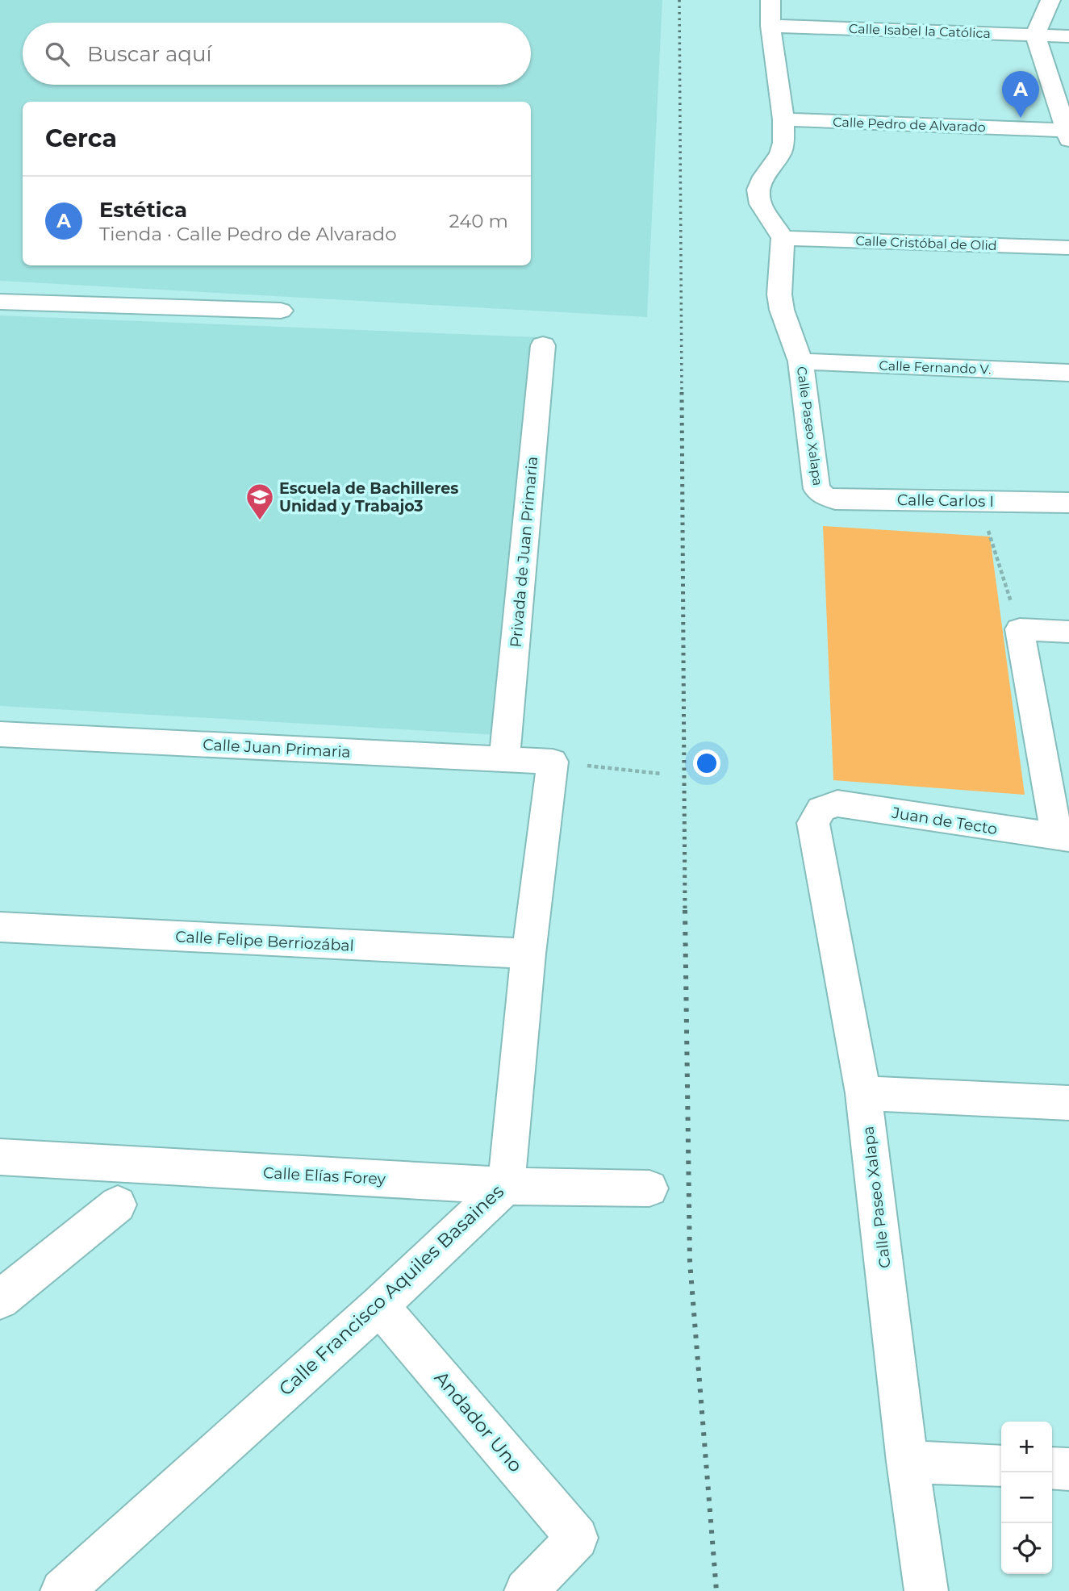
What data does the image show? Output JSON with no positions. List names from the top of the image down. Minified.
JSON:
{"streets":{"street":["Calle Isabel la Católica","Calle Pedro de Alvarado","Calle Cristóbal de Olid","Calle Fernando V.","Calle Paseo Xalapa","Calle Carlos I","Privada de Juan Primaria","Calle Juan Primaria","Juan de Tecto","Calle Felipe Berriozábal","Calle Elías Forey","Calle Francisco Aquiles Basaines","Andador Uno"]},"crossings":[["Calle Cristóbal de Olid","Calle Paseo Xalapa"],["Calle Fernando V.","Calle Paseo Xalapa"],["Calle Paseo Xalapa","Calle Carlos I"],["Calle Paseo Xalapa","Juan de Tecto"],["Privada de Juan Primaria","Calle Juan Primaria"],["Calle Juan Primaria","Calle Francisco Aquiles Basaines"],["Calle Felipe Berriozábal","Calle Francisco Aquiles Basaines"],["Calle Elías Forey","Calle Francisco Aquiles Basaines"],["Calle Francisco Aquiles Basaines","Andador Uno"]],"places":{"school or university":["Escuela de Bachilleres Unidad y Trabajo3"]},"page":{"search":"Buscar aquí","pins":"A","heading":"Cerca","list":[{"mark":"A","name":"Estética","note":"Tienda · Calle Pedro de Alvarado","value":"240 m"}],"map_buttons":["+","−"]}}
